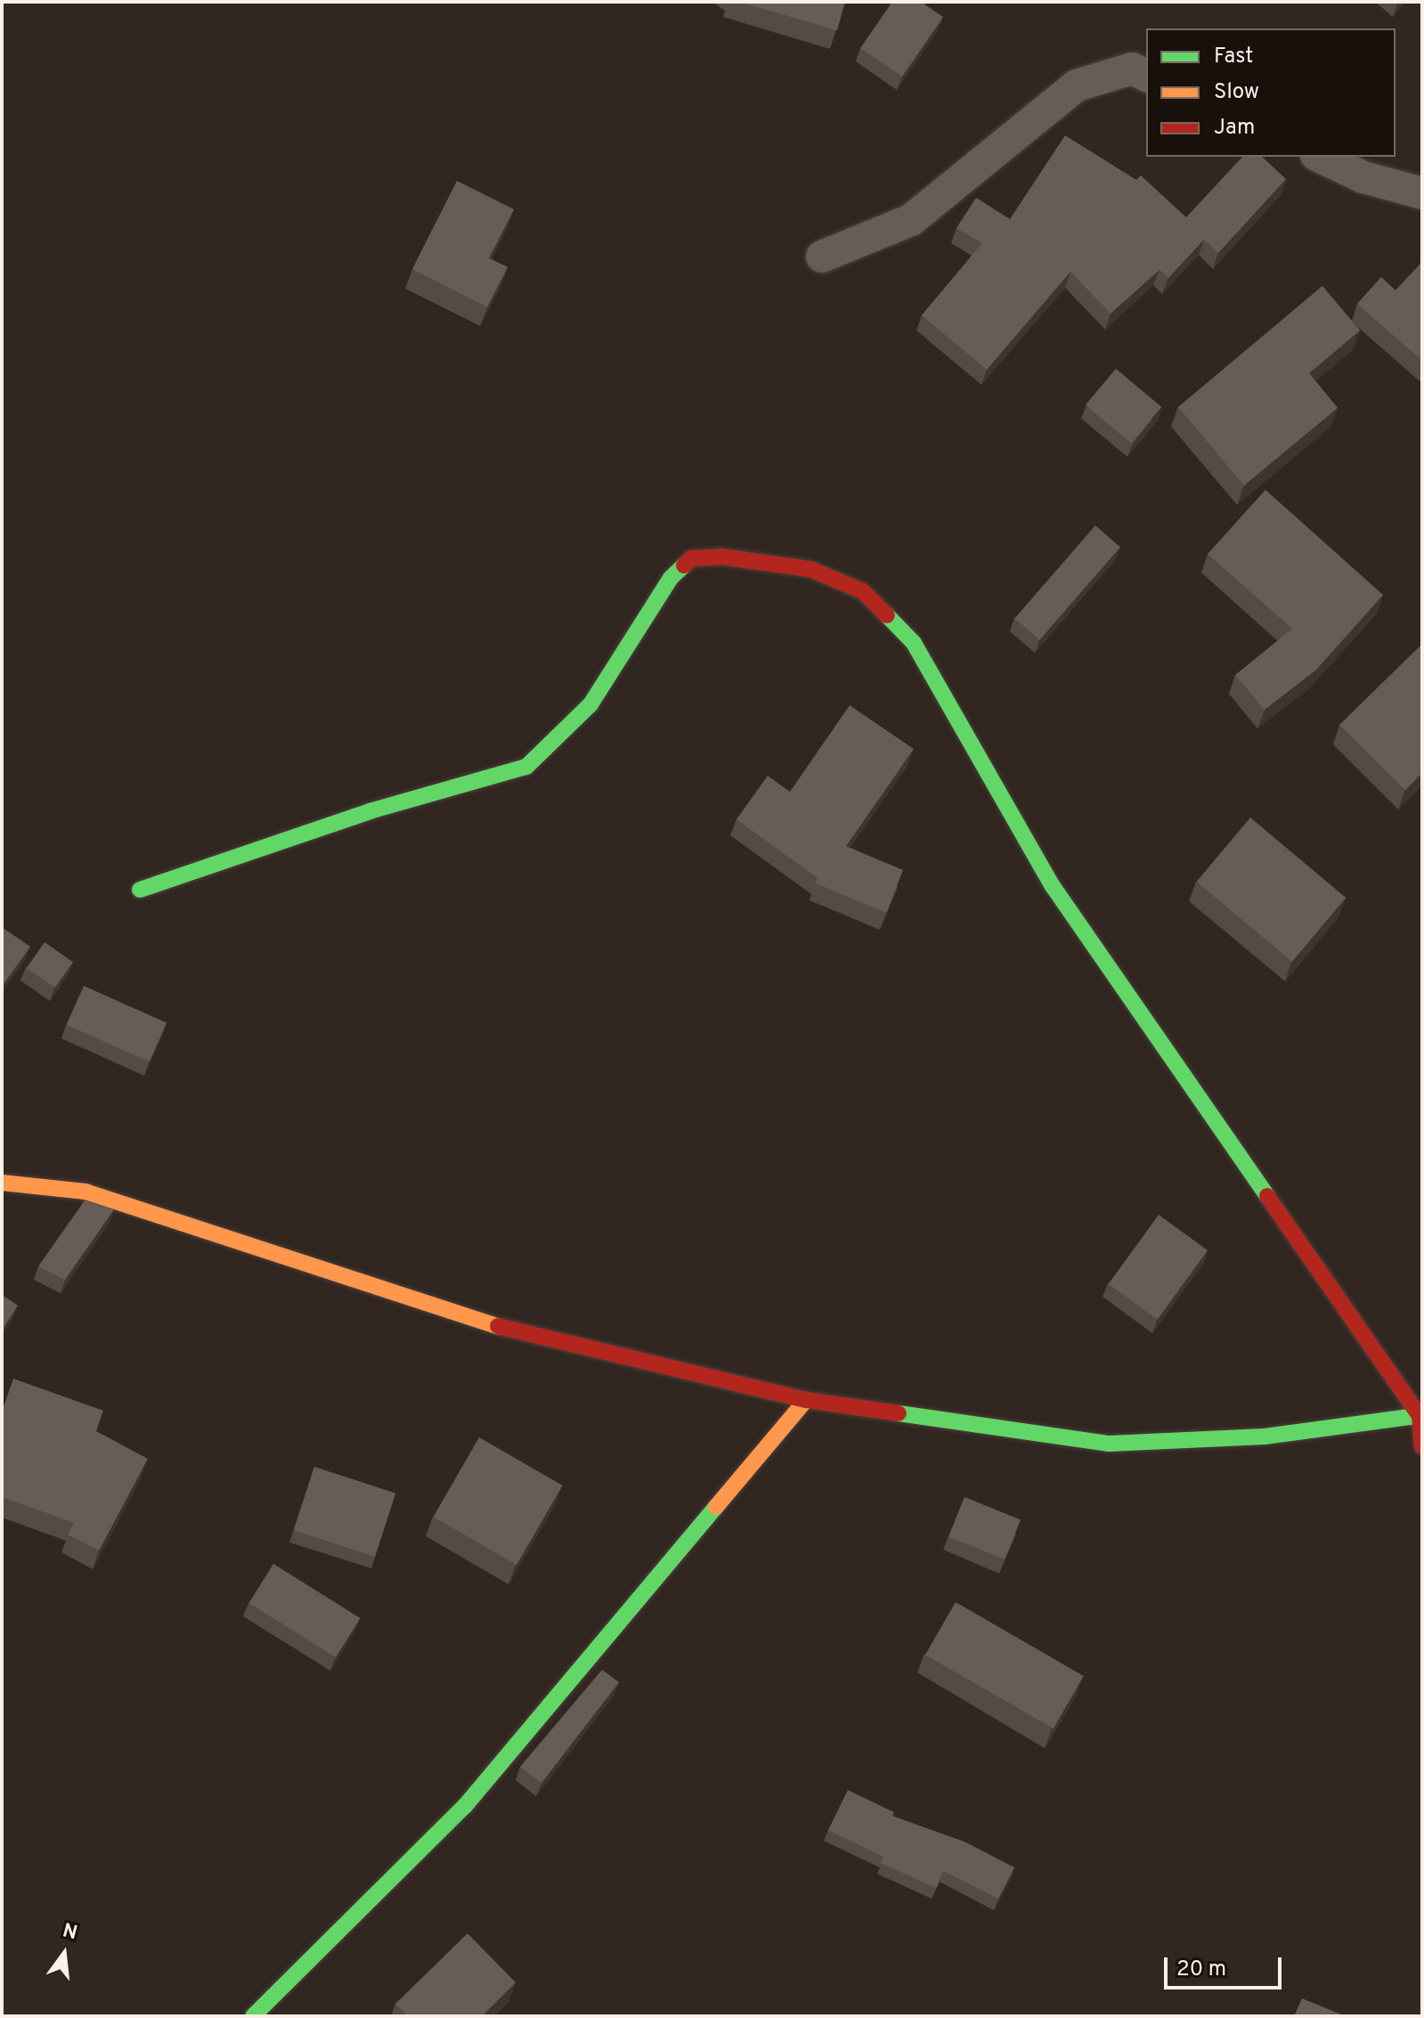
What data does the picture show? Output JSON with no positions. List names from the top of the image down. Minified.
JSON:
{"legend":["Fast","Slow","Jam"],"scale_bar":"20 m","north":"top"}
